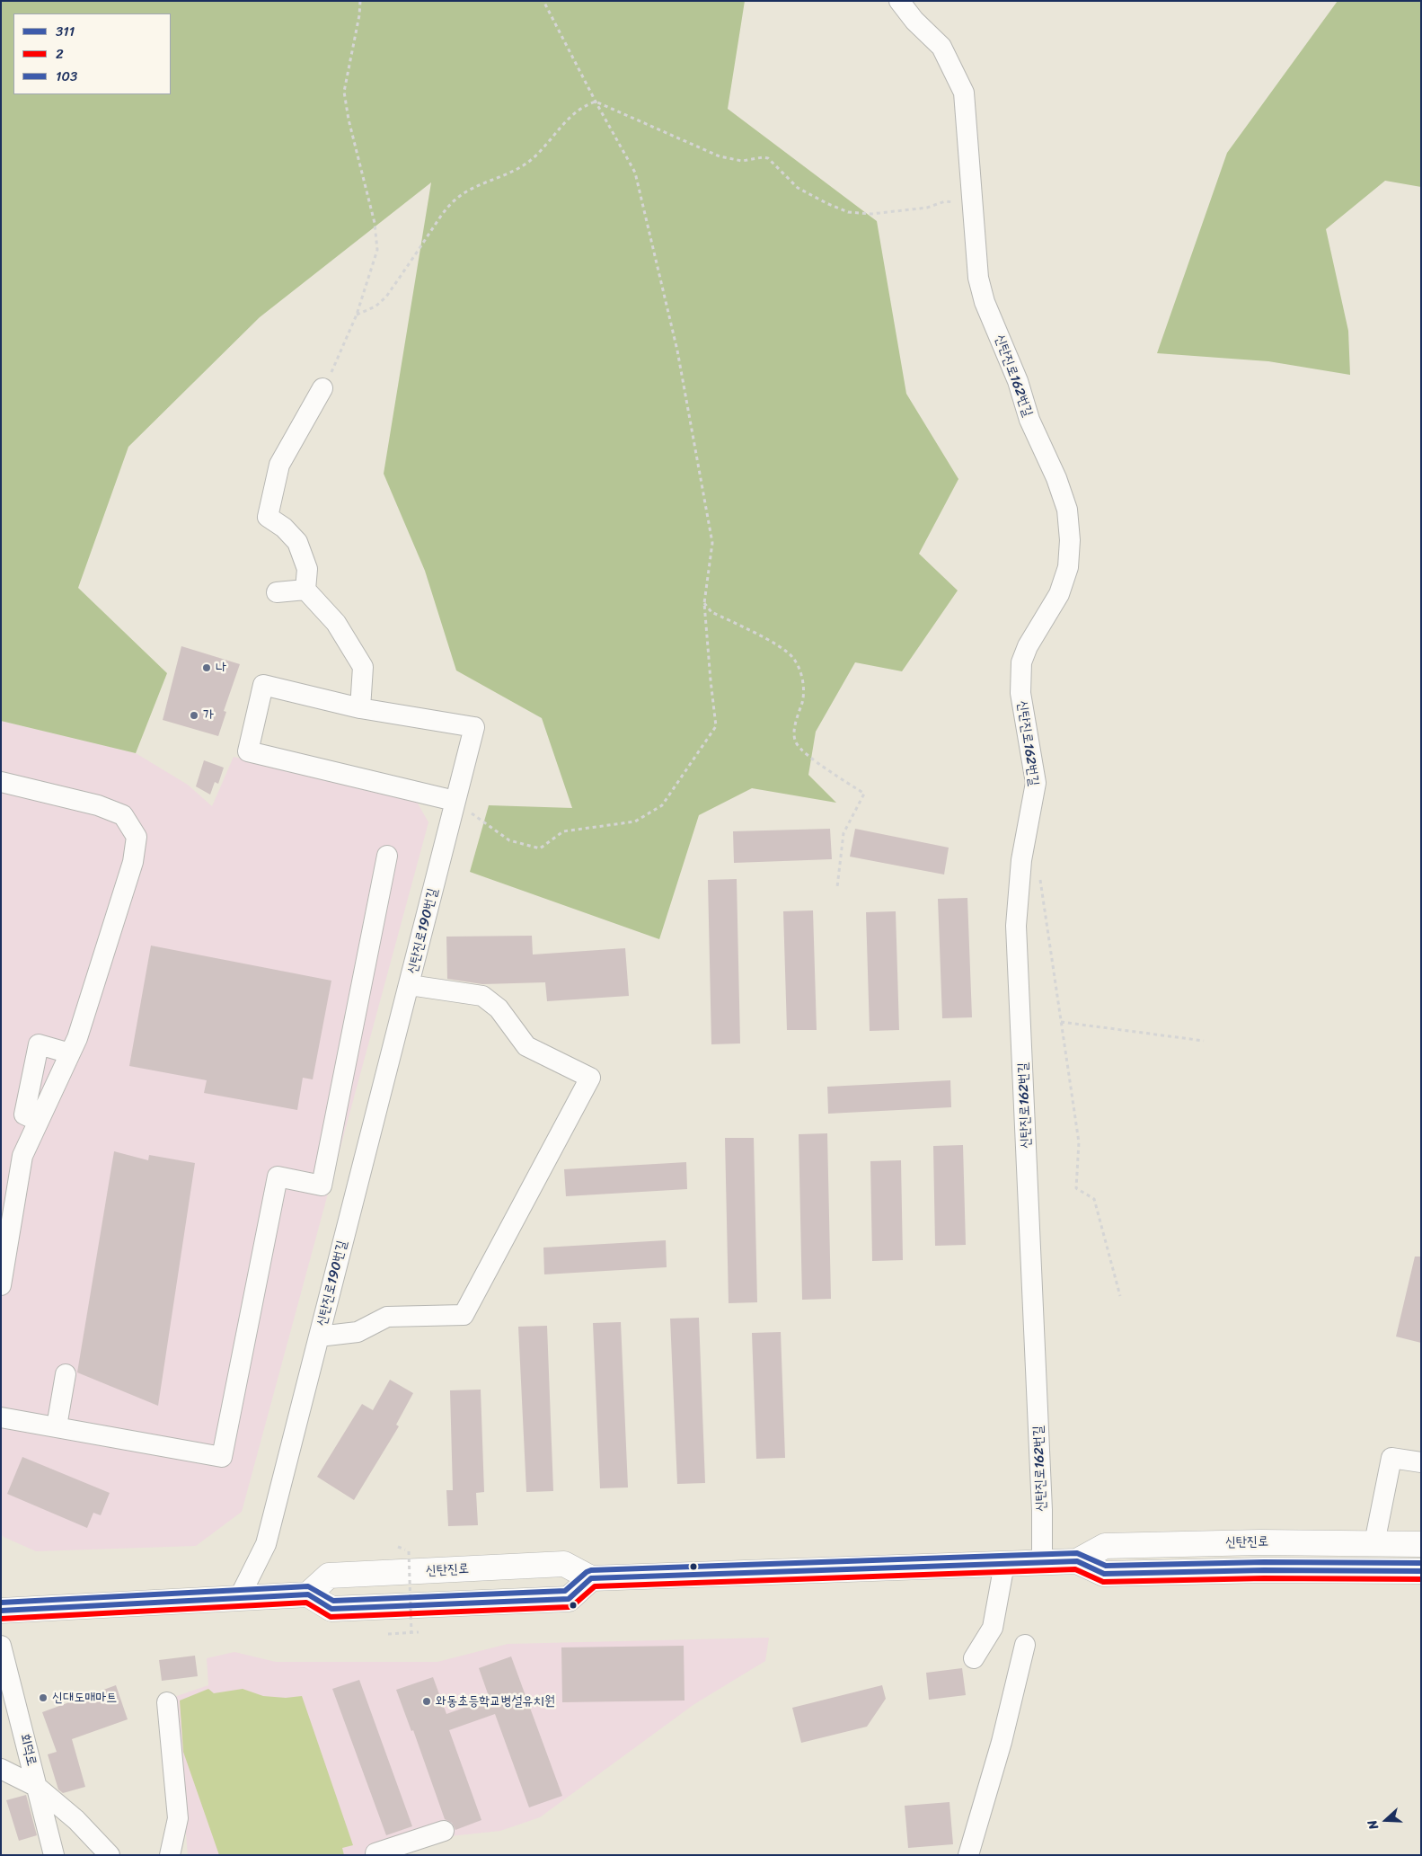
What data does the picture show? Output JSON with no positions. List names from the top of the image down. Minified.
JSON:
{"streets":{"main road":["신탄진로"],"street":["신탄진로162번길","신탄진로190번길","회덕로"]},"crossings":[["신탄진로162번길","신탄진로"]],"places":["나","가","신대도매마트","와동초등학교병설유치원"],"lines":["transit line 103","transit line 311","transit line 2"],"legend":["311","2","103"],"north":"left"}
